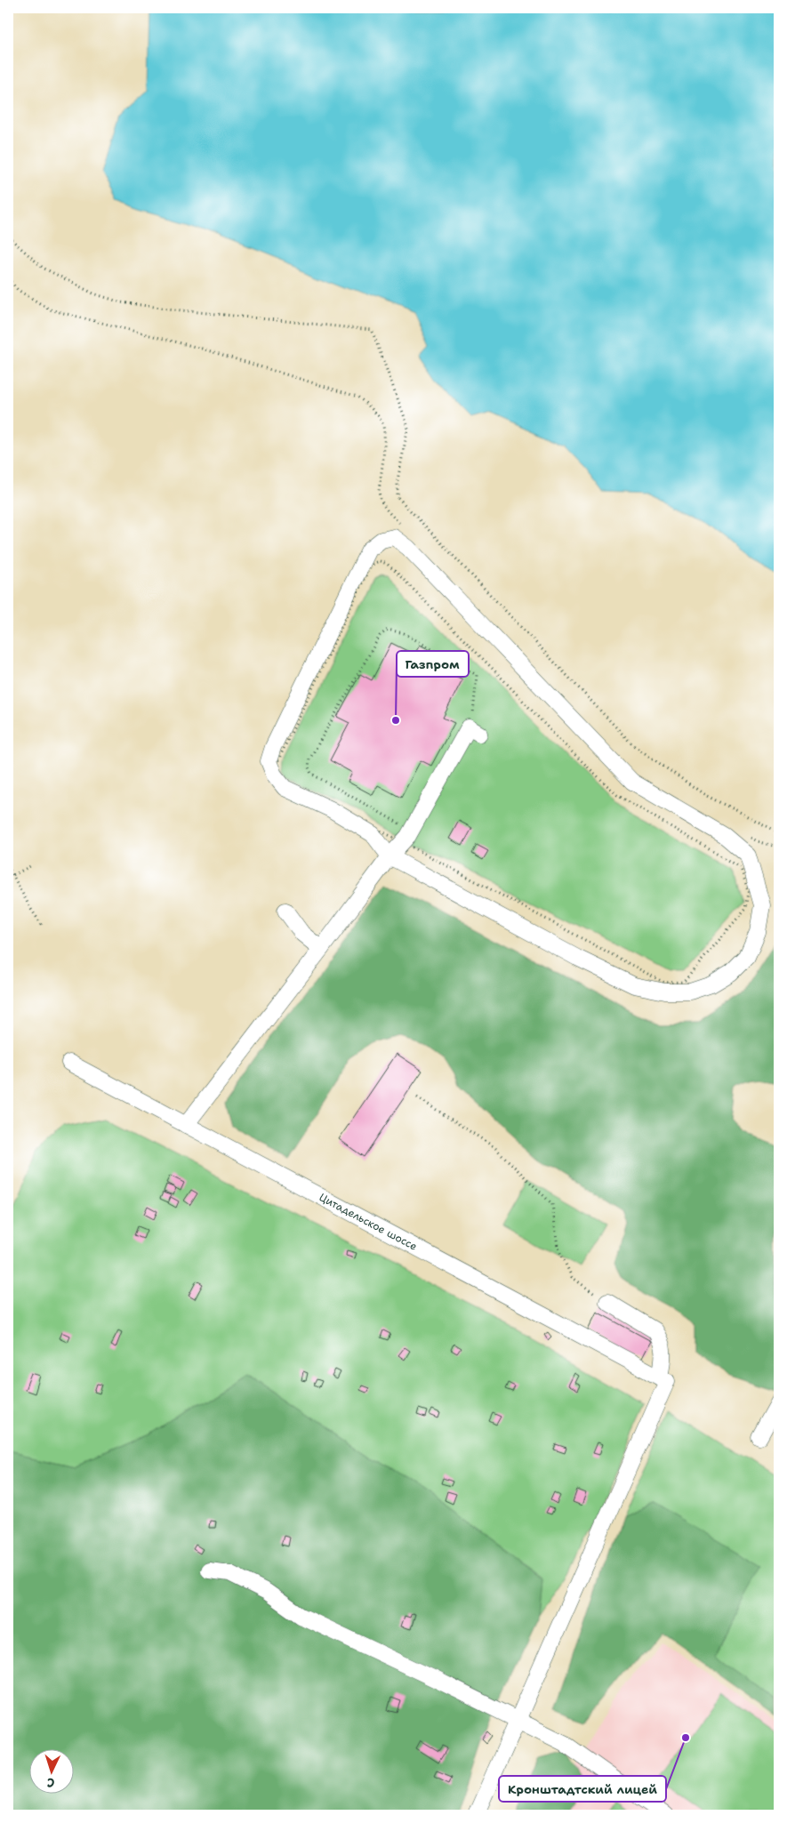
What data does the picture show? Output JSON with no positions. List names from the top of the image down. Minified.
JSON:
{"streets":{"street":["Цитадельское шоссе"]},"places":["Газпром","Кронштадтский лицей"],"north":"bottom"}
